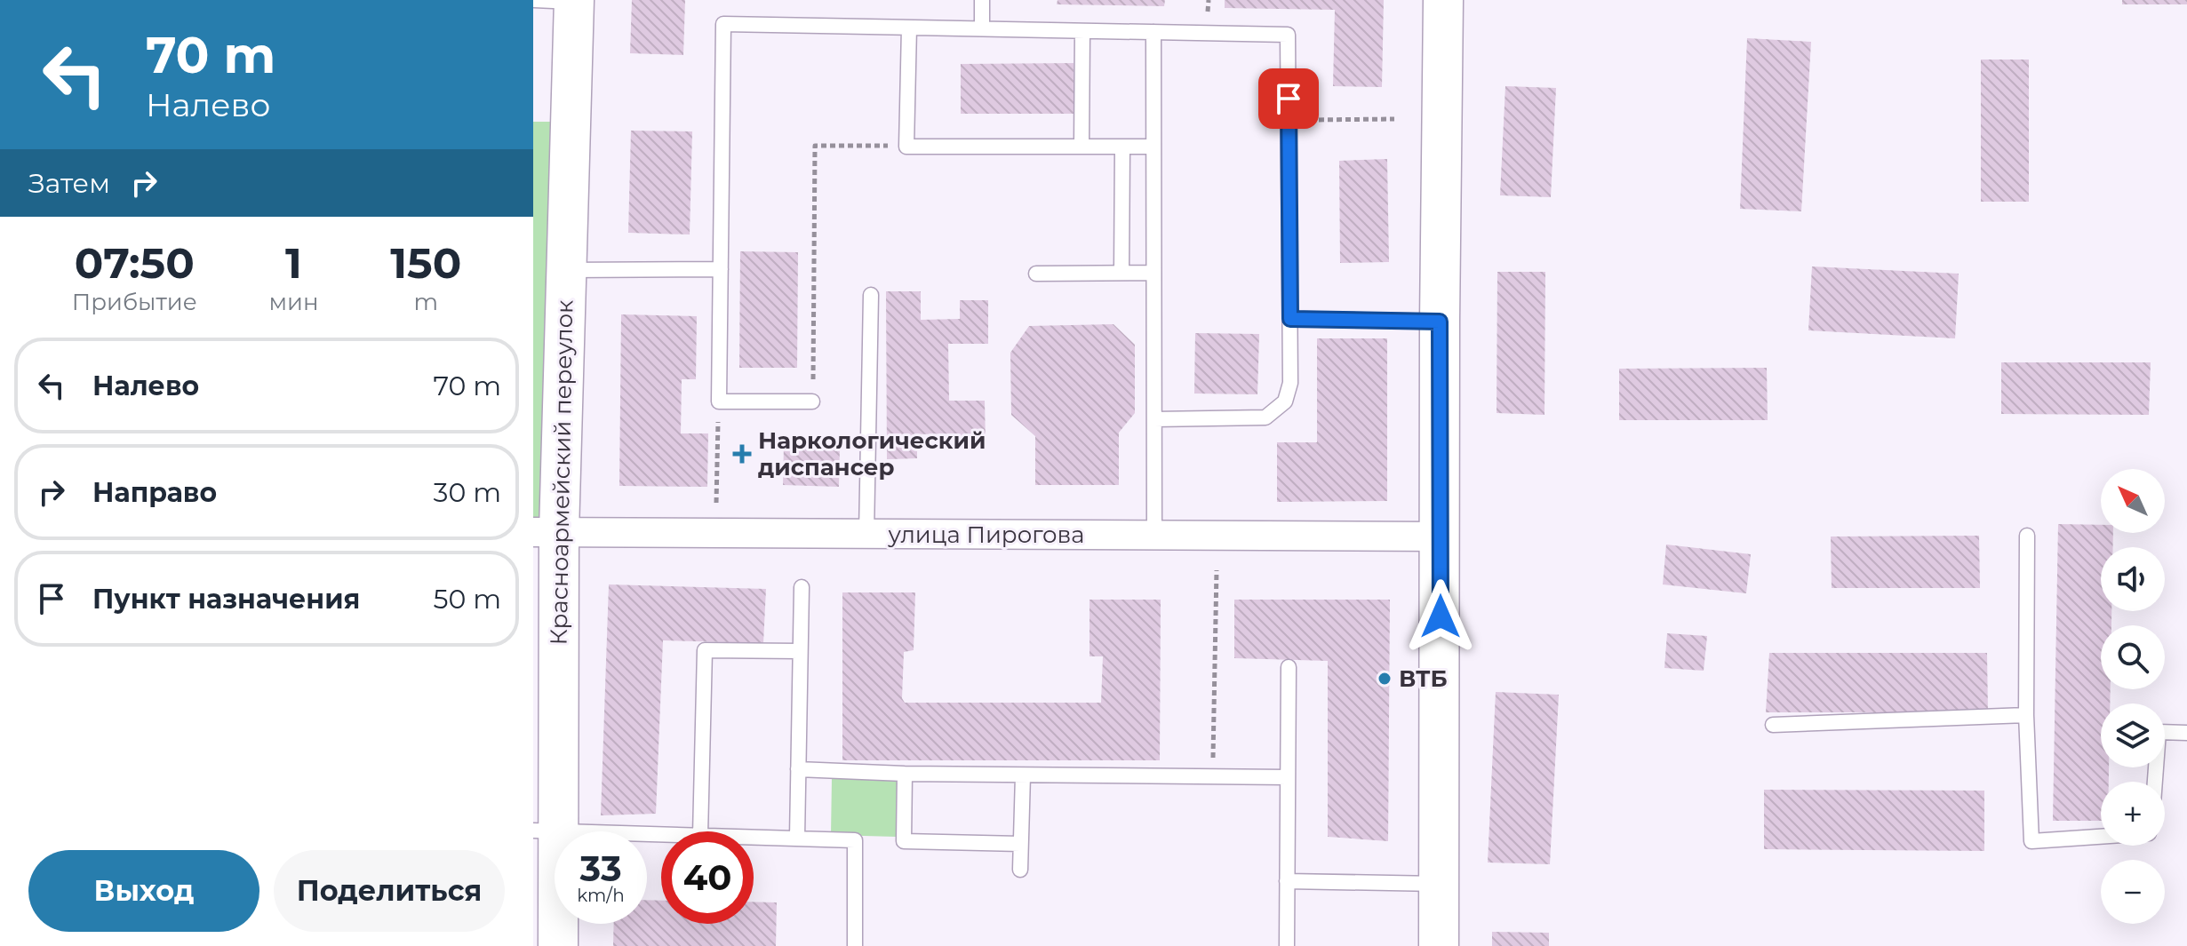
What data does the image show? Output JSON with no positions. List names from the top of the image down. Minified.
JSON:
{"streets":{"street":["Красноармейский переулок","улица Пирогова"]},"crossings":[["Красноармейский переулок","улица Пирогова"]],"places":{"health":["Наркологический диспансер"],"other":["ВТБ"]},"north":"top left","page":{"turn":["70 m","Налево"],"then":"Затем","eta":["07:50","Прибытие","1","мин","150","m"],"list":[{"name":"Налево","value":"70 m"},{"name":"Направо","value":"30 m"},{"name":"Пункт назначения","value":"50 m"}],"map_buttons":["+","−"],"speed":"33 km/h","limit":"40","buttons":["Выход","Поделиться"]}}
